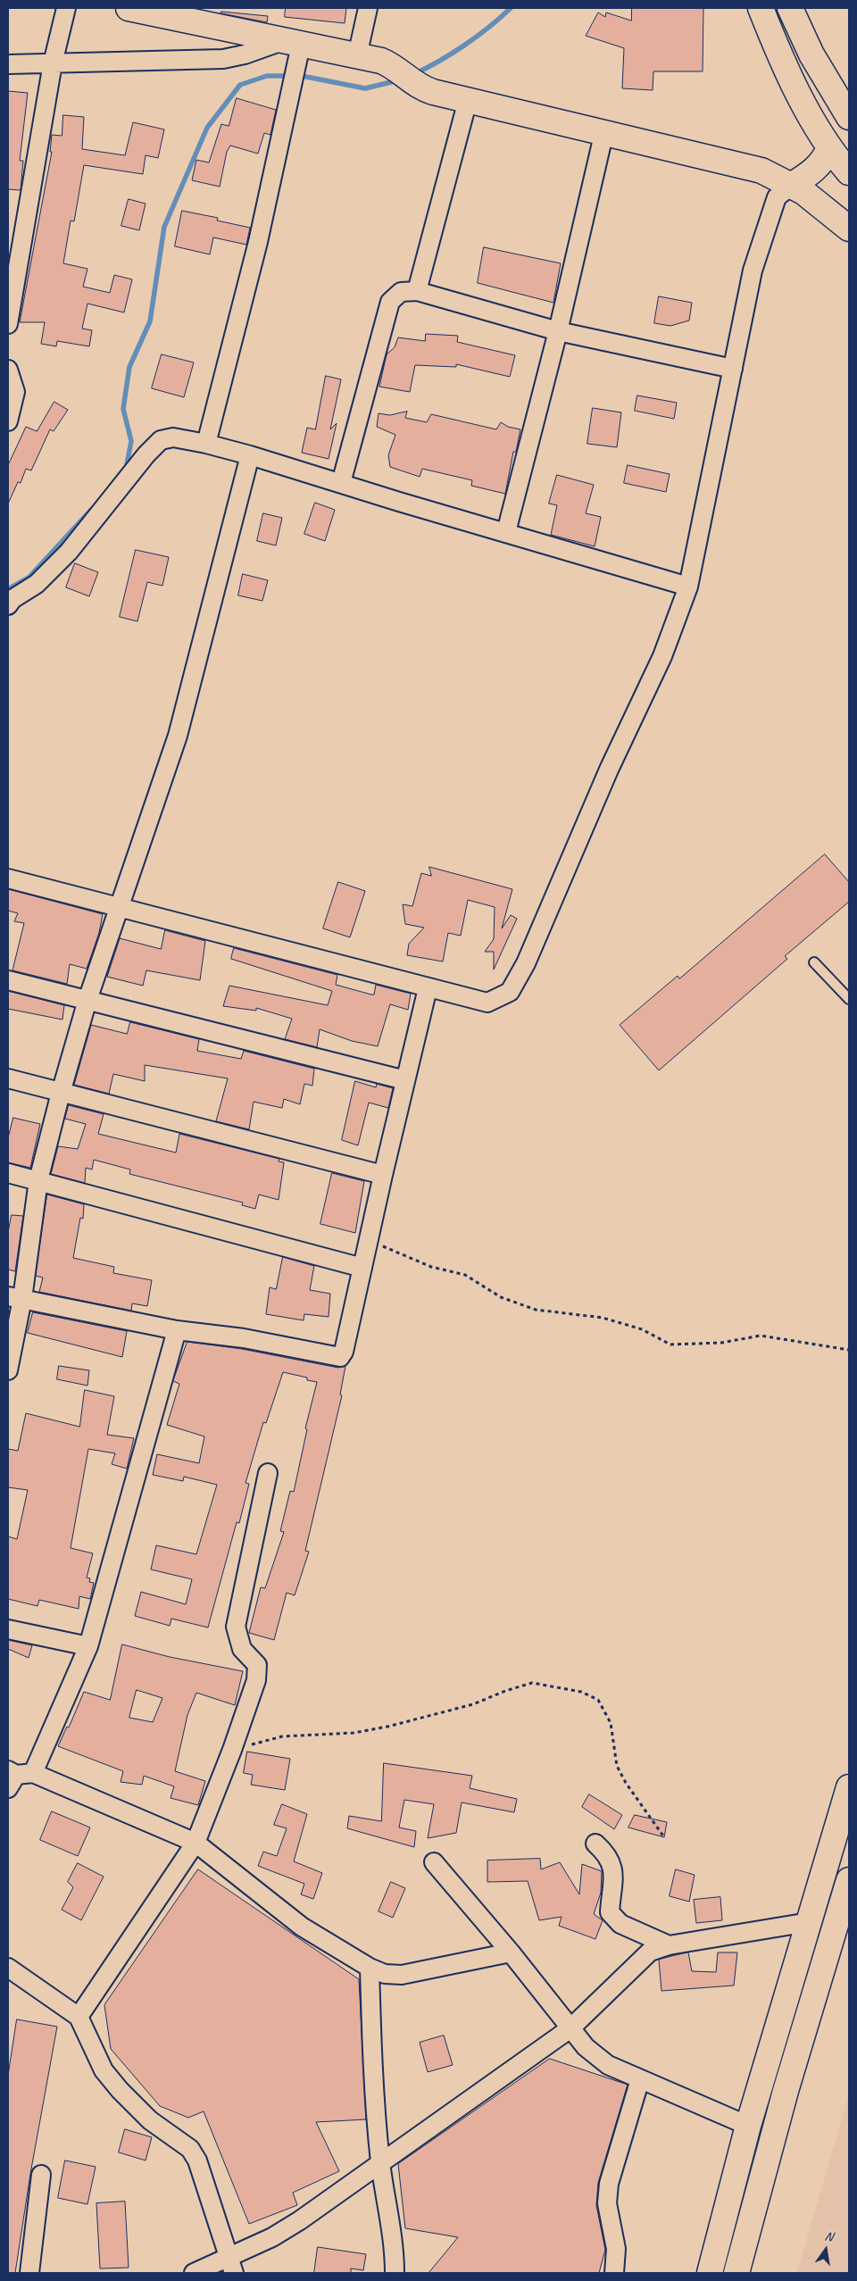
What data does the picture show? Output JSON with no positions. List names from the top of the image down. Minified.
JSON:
{"north":"top"}
